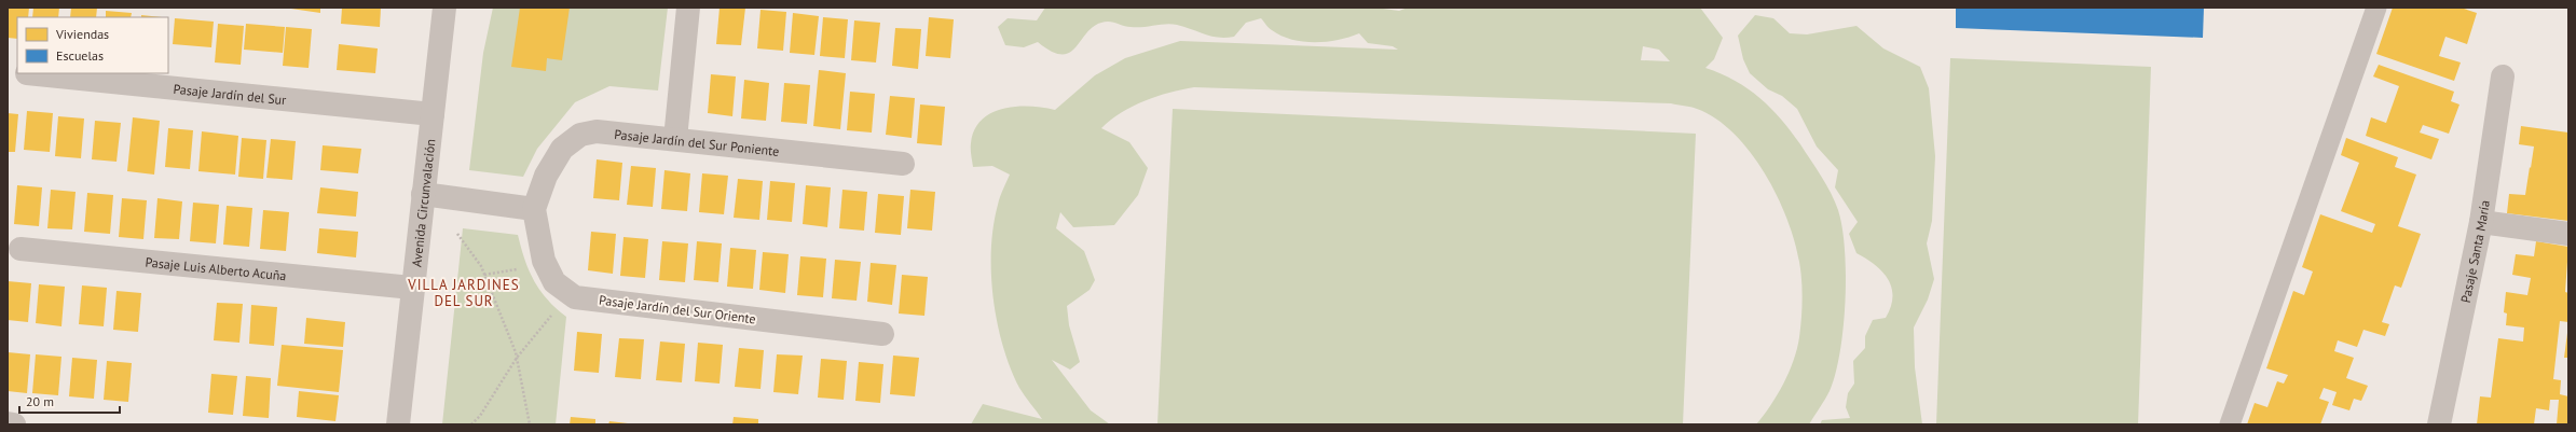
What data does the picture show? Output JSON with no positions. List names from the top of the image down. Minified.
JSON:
{"streets":{"street":["Pasaje Jardín del Sur","Pasaje Jardín del Sur Poniente","Avenida Circunvalación","Pasaje Santa María","Pasaje Luis Alberto Acuña","Pasaje Jardín del Sur Oriente"]},"crossings":[["Pasaje Jardín del Sur","Avenida Circunvalación"],["Pasaje Jardín del Sur Poniente","Pasaje Jardín del Sur Oriente"],["Avenida Circunvalación","Pasaje Luis Alberto Acuña"]],"districts":["VILLA JARDINES DEL SUR"],"legend":["Viviendas","Escuelas"],"scale_bar":"20 m"}
